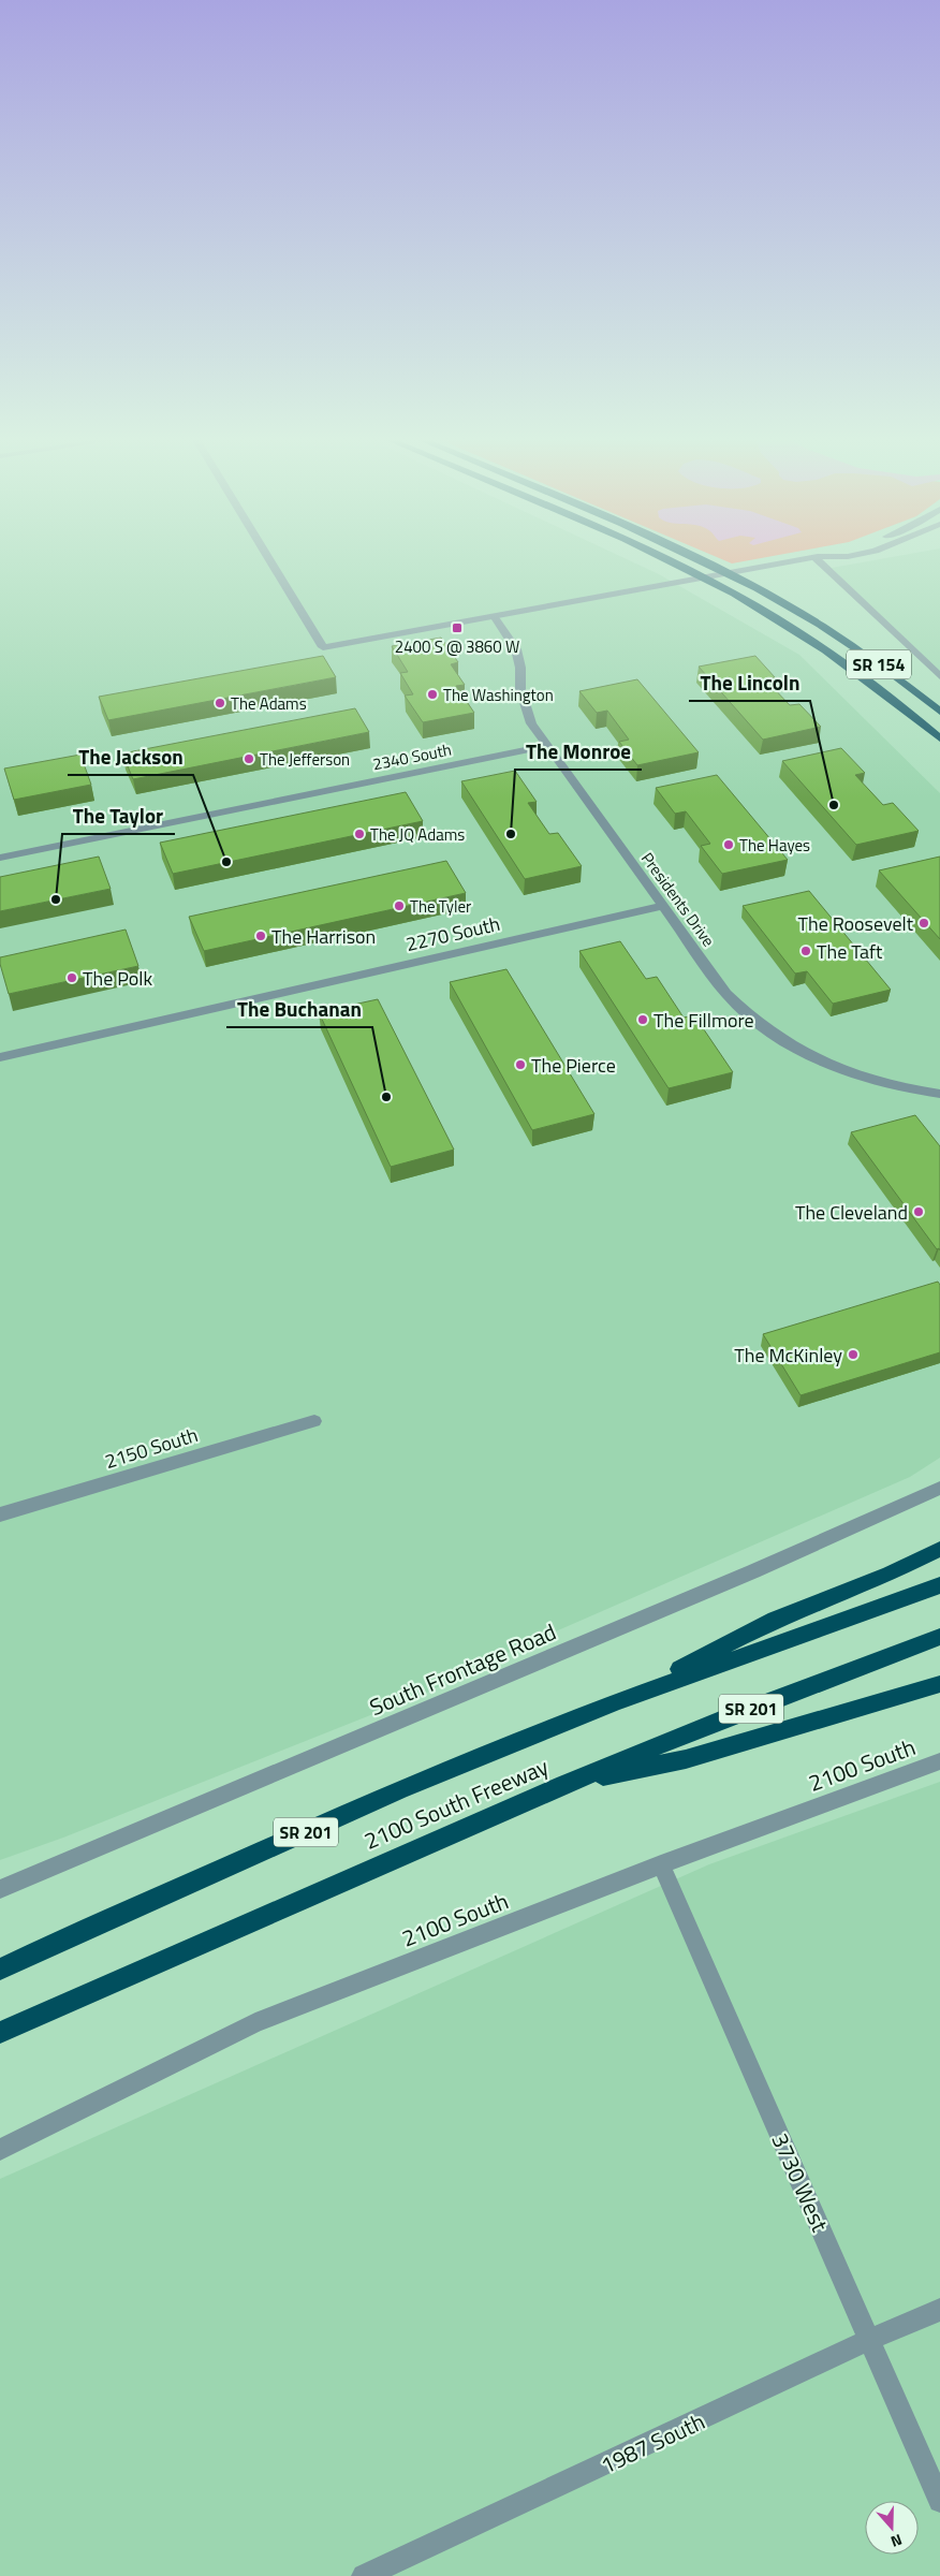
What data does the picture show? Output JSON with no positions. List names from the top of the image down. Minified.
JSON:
{"streets":{"highway":["SR 154","SR 201","2100 South Freeway"],"street":["2340 South","Presidents Drive","2270 South","2150 South","South Frontage Road","2100 South","3730 West","1987 South"]},"crossings":[["2340 South","Presidents Drive"],["Presidents Drive","2270 South"],["2100 South","3730 West"],["3730 West","1987 South"]],"places":{"transit":["2400 S @ 3860 W"],"other":["The Washington","The Adams","The Jefferson","The Lincoln","The JQ Adams","The Monroe","The Hayes","The Jackson","The Taylor","The Tyler","The Roosevelt","The Harrison","The Taft","The Polk","The Fillmore","The Pierce","The Buchanan","The Cleveland","The McKinley"]},"north":"bottom"}
